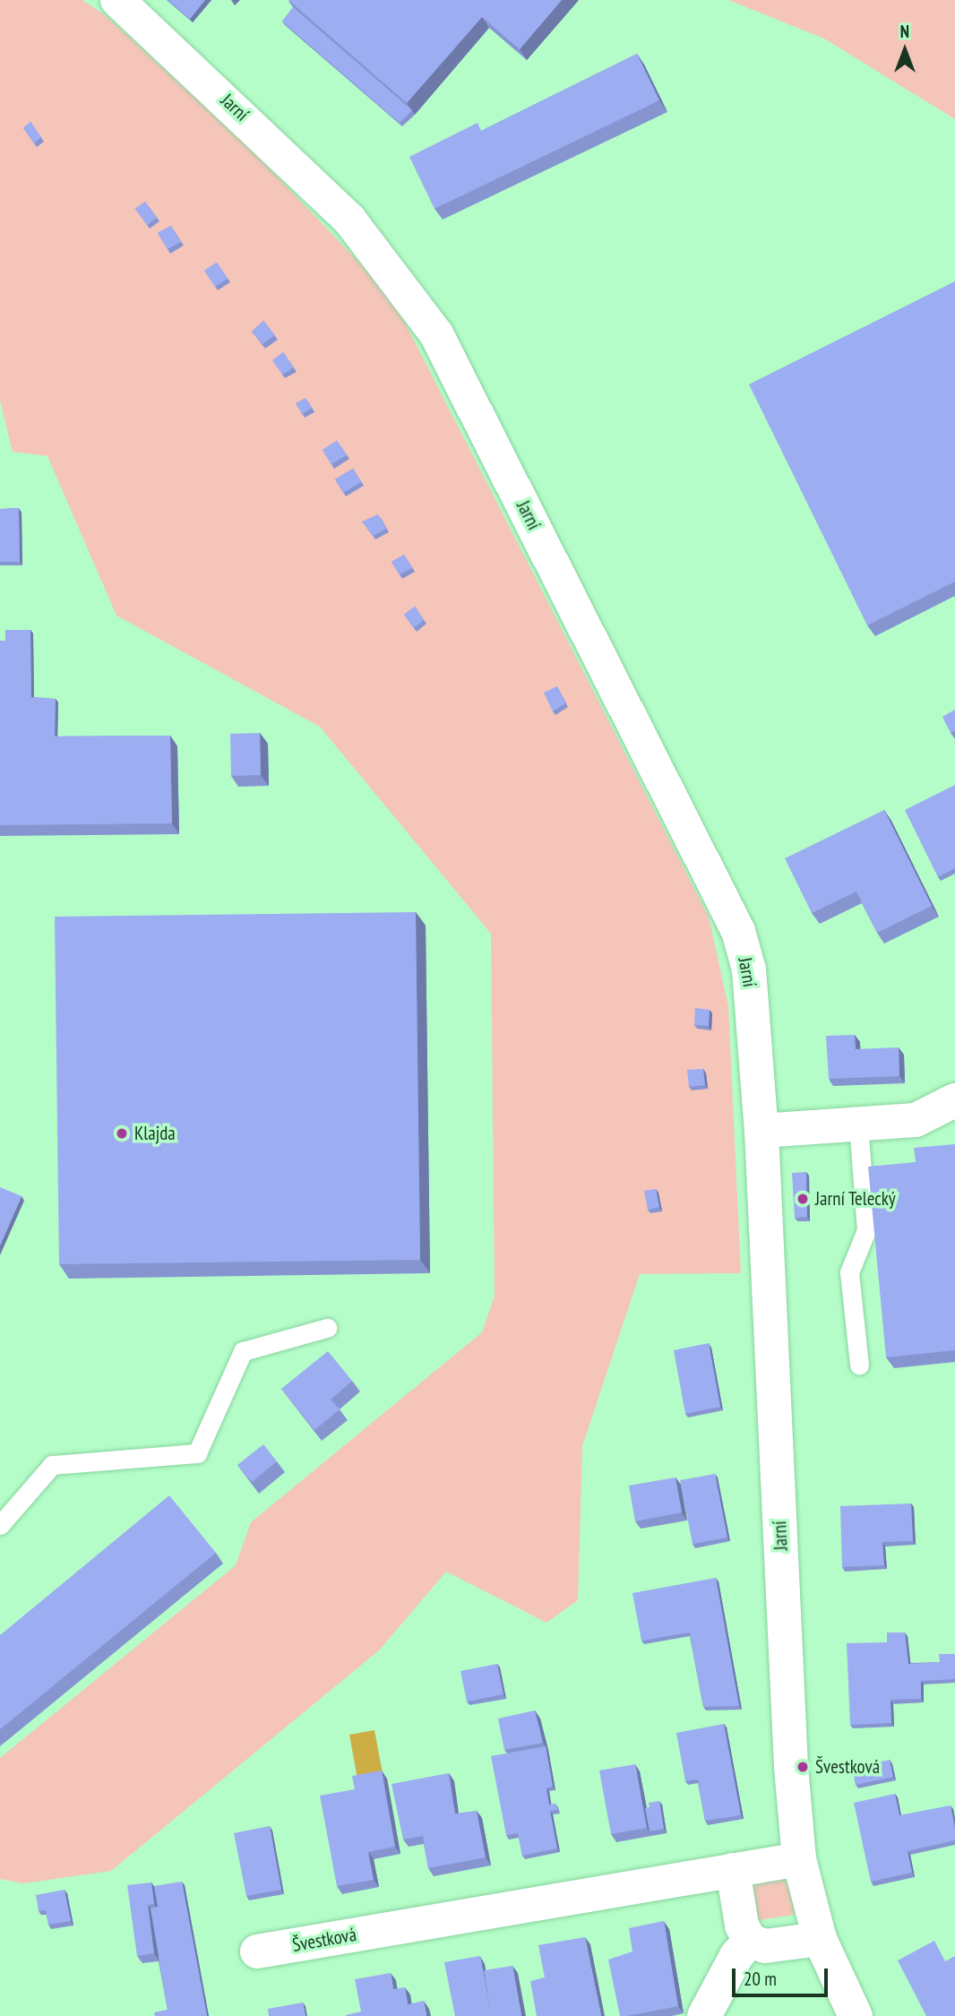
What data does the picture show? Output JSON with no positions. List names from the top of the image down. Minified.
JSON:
{"streets":{"street":["Jarní","Švestková"]},"crossings":[["Jarní","Švestková"]],"places":["Klajda","Jarní Telecký","Švestková"],"scale_bar":"20 m","north":"top"}
